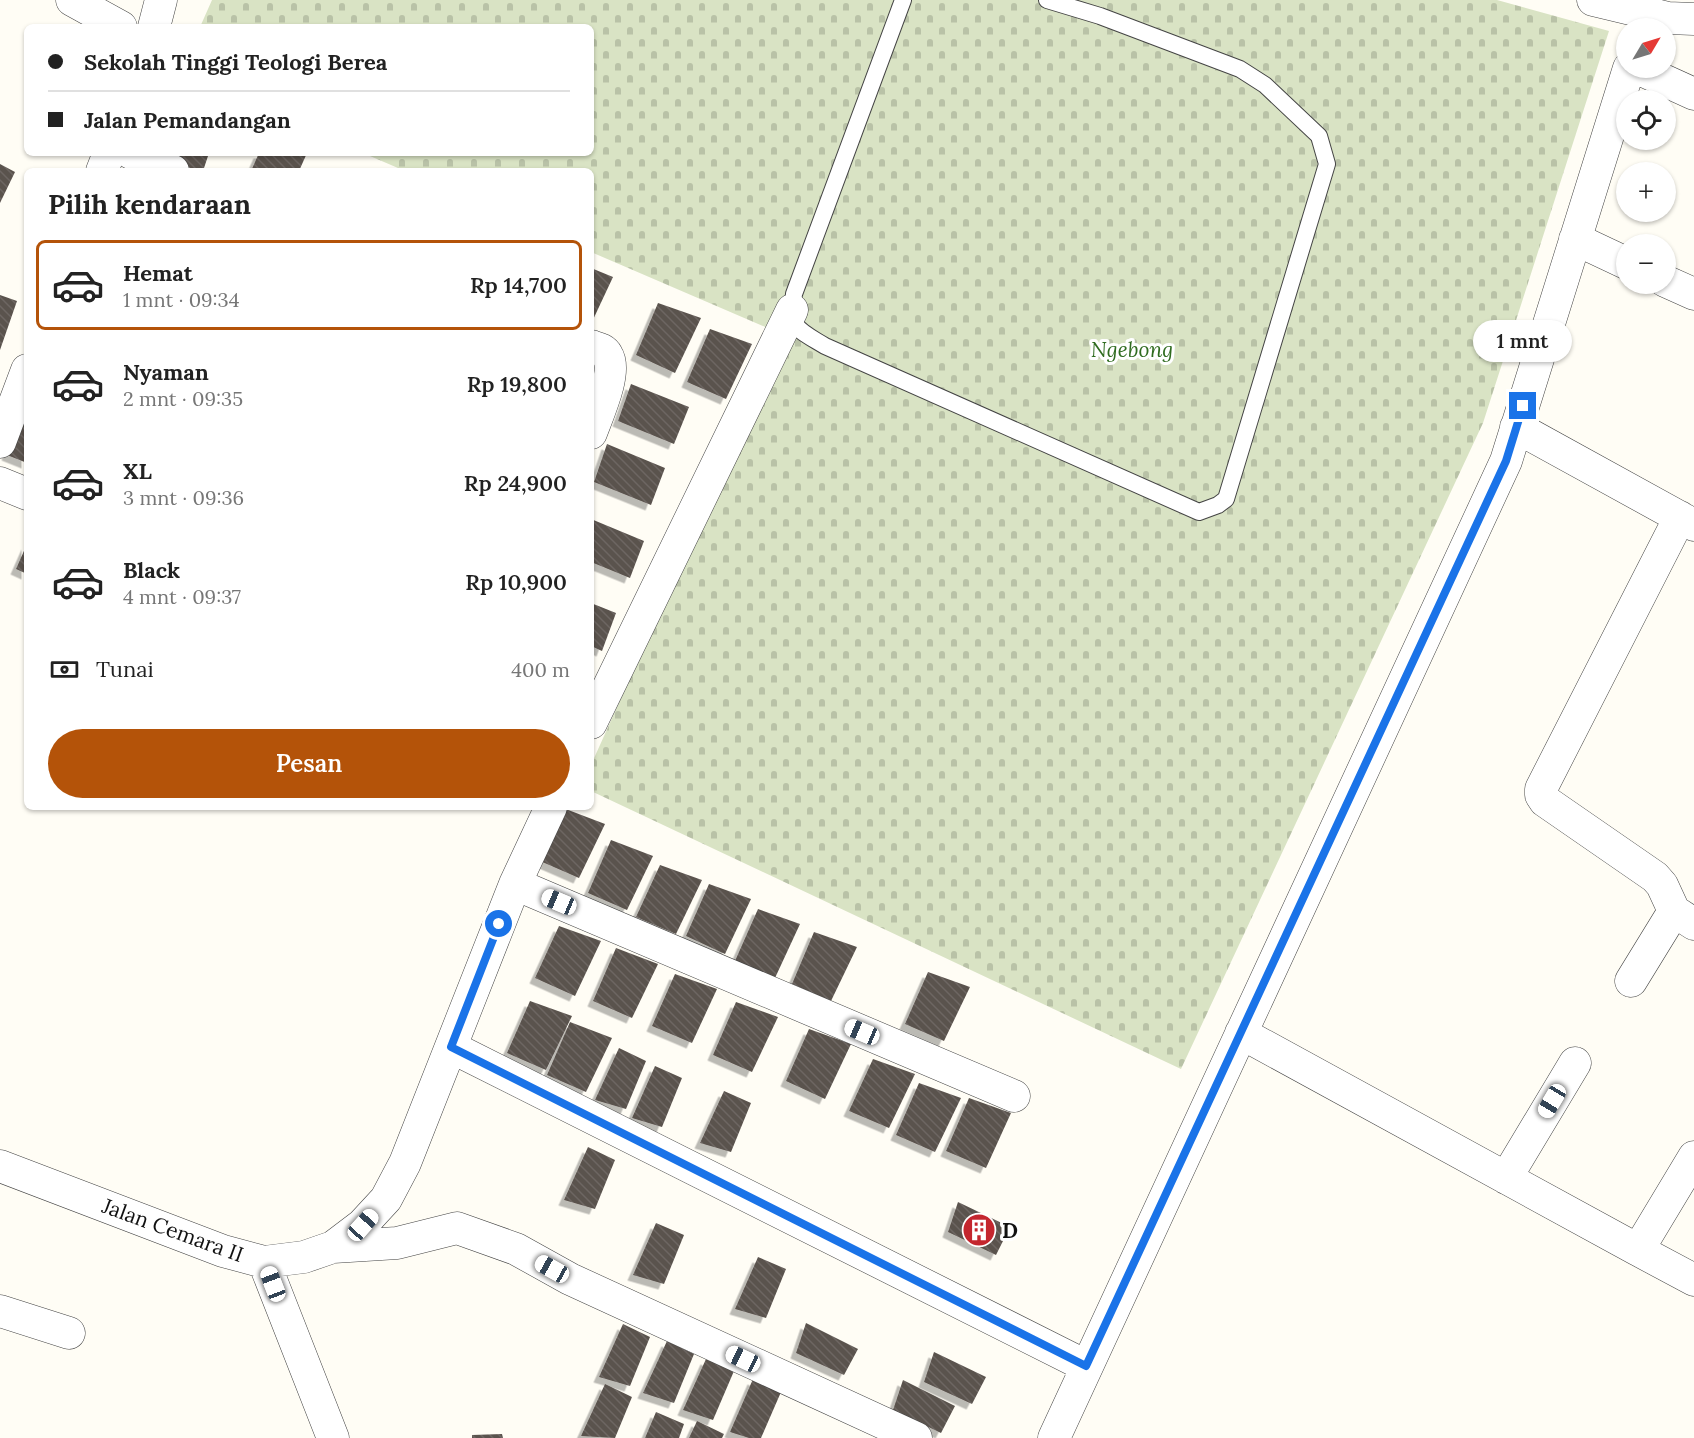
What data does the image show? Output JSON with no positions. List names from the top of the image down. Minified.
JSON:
{"streets":{"street":["Jalan Cemara II"]},"parks":["Ngebong"],"places":{"building":["D"]},"north":"top right","page":{"map_buttons":["+","−"],"banner":["Sekolah Tinggi Teologi Berea","Jalan Pemandangan"],"heading":"Pilih kendaraan","list":[{"name":"Hemat","note":"1 mnt · 09:34","value":"Rp 14,700"},{"name":"Nyaman","note":"2 mnt · 09:35","value":"Rp 19,800"},{"name":"XL","note":"3 mnt · 09:36","value":"Rp 24,900"},{"name":"Black","note":"4 mnt · 09:37","value":"Rp 10,900"}],"bubble":"1 mnt","pay":["Tunai","400 m"],"buttons":"Pesan"}}
